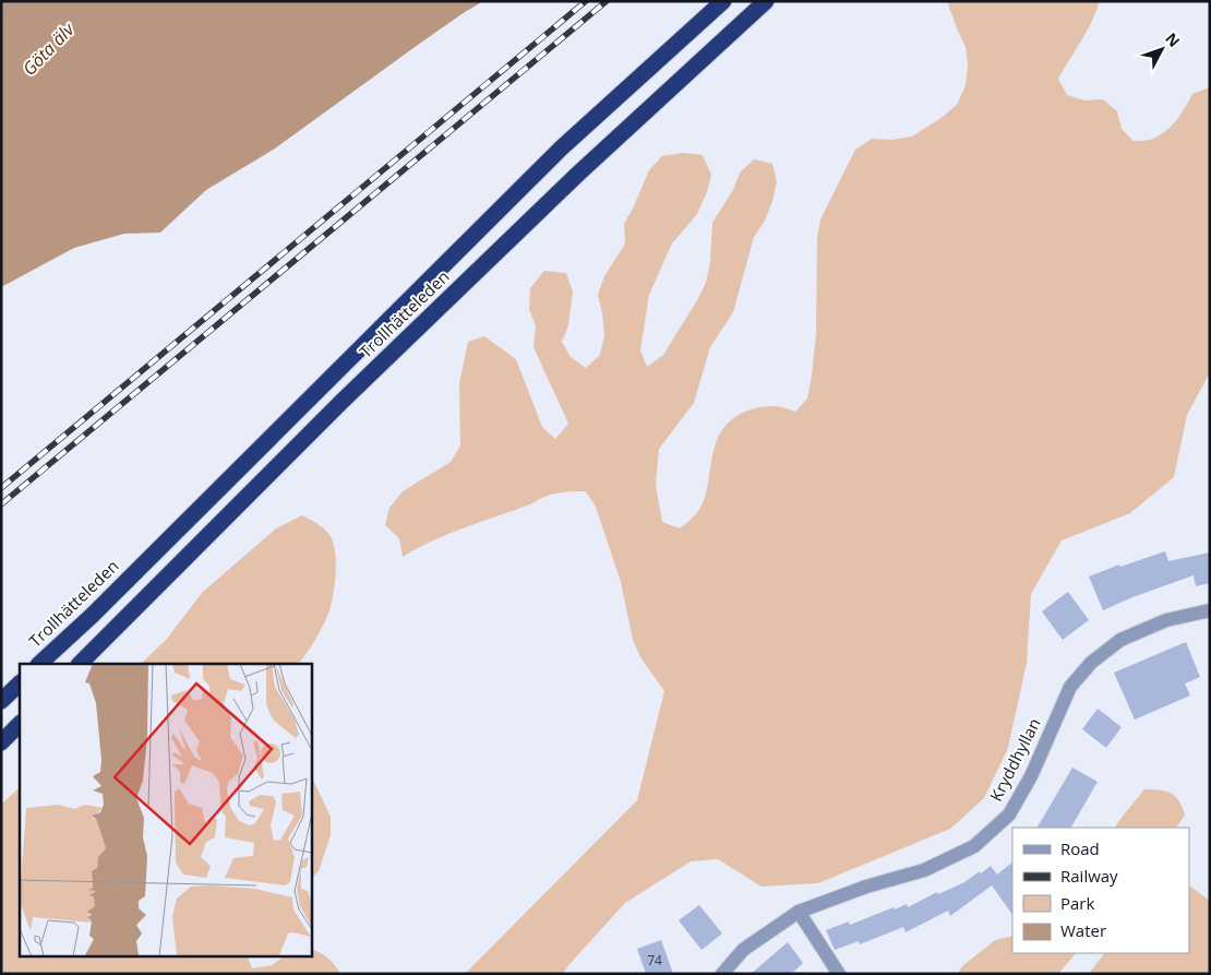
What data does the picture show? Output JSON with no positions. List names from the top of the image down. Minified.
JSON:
{"streets":{"highway":["Trollhätteleden"],"street":["Kryddhyllan"]},"water":["Göta älv"],"house_numbers":["74"],"legend":["Road","Railway","Park","Water"],"north":"top right"}
